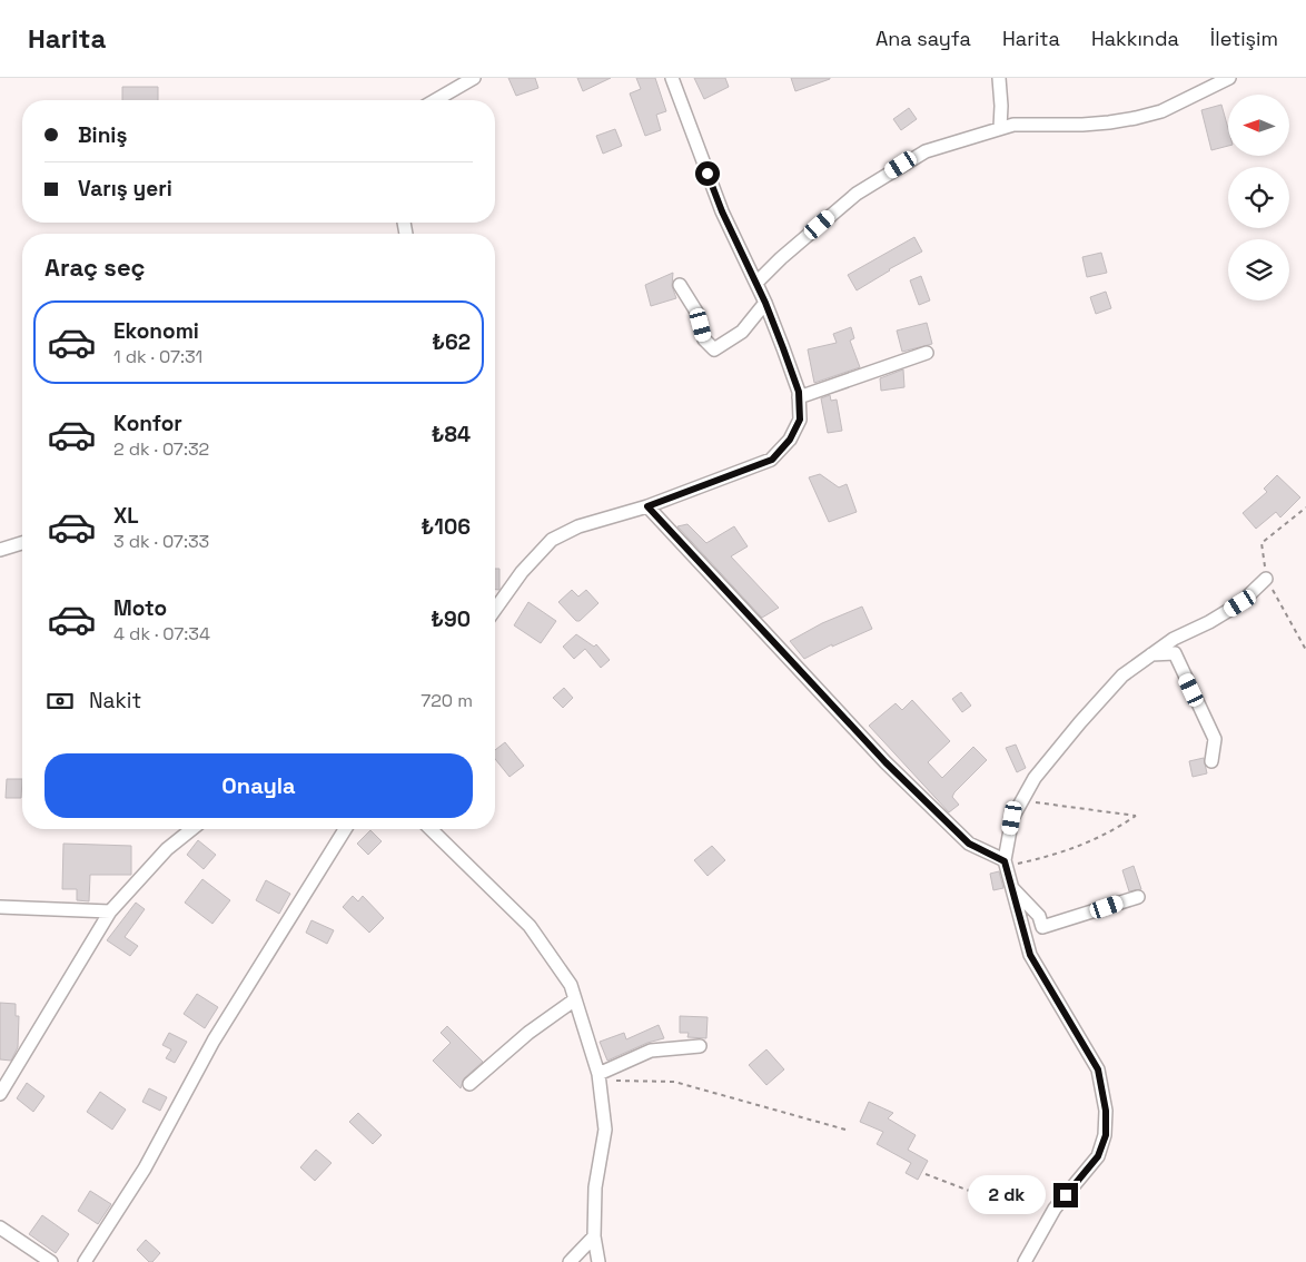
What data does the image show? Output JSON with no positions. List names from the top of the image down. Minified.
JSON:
{"north":"left","page":{"header":"Harita","nav":["Ana sayfa","Harita","Hakkında","İletişim"],"banner":["Biniş","Varış yeri"],"heading":"Araç seç","list":[{"name":"Ekonomi","note":"1 dk · 07:31","value":"₺62"},{"name":"Konfor","note":"2 dk · 07:32","value":"₺84"},{"name":"XL","note":"3 dk · 07:33","value":"₺106"},{"name":"Moto","note":"4 dk · 07:34","value":"₺90"}],"pay":["Nakit","720 m"],"buttons":"Onayla","bubble":"2 dk"}}
